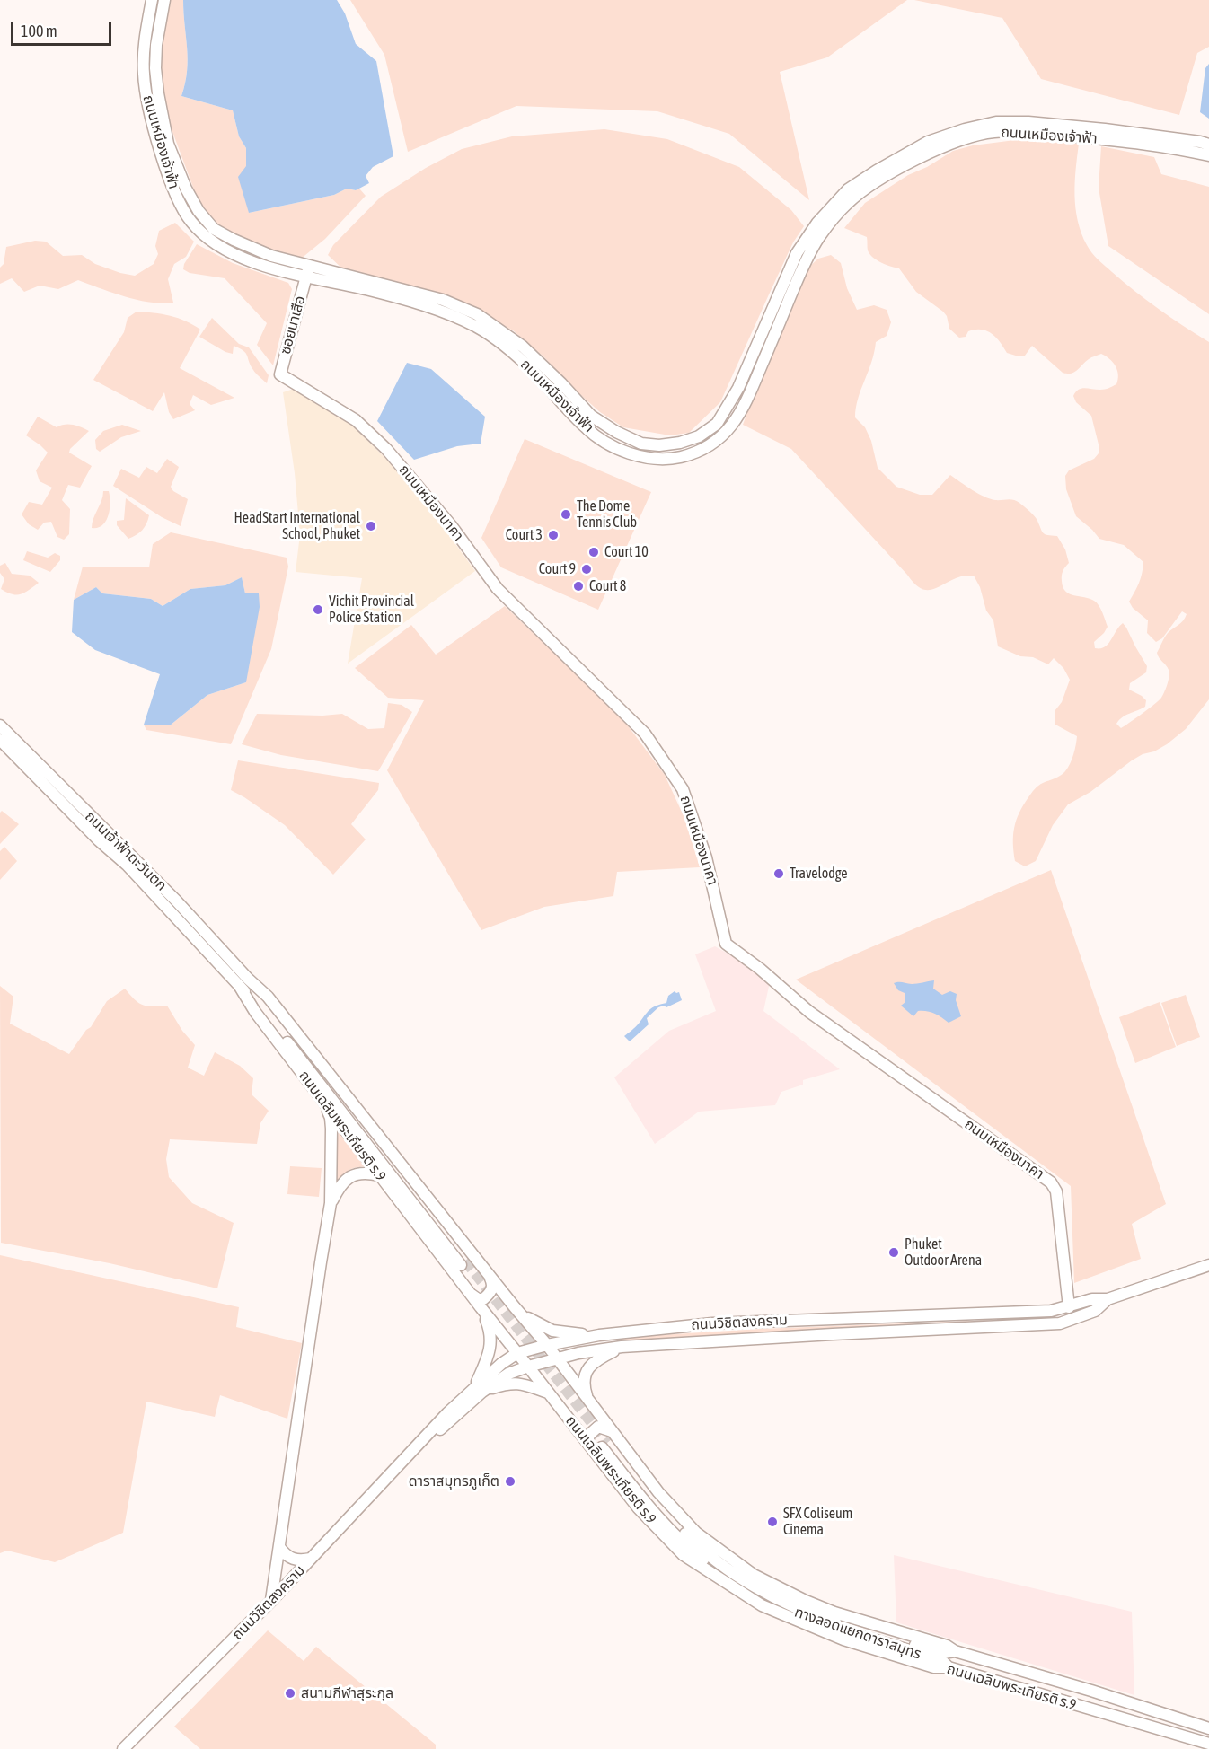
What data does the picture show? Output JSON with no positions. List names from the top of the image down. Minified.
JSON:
{"streets":{"main road":["ถนนเหมืองเจ้าฟ้า","ซอยนาเสือ","ถนนเหมืองนาคา","ถนนเจ้าฟ้าตะวันตก","ถนนเฉลิมพระเกียรติ ร.9","ถนนวิชิตสงคราม","ทางลอดแยกดาราสมุทร"]},"crossings":[["ถนนเหมืองเจ้าฟ้า","ซอยนาเสือ"],["ซอยนาเสือ","ถนนเหมืองนาคา"],["ถนนเหมืองนาคา","ถนนวิชิตสงคราม"],["ถนนเจ้าฟ้าตะวันตก","ถนนเฉลิมพระเกียรติ ร.9"],["ถนนเฉลิมพระเกียรติ ร.9","ถนนวิชิตสงคราม"],["ถนนเฉลิมพระเกียรติ ร.9","ทางลอดแยกดาราสมุทร"]],"places":["The Dome Tennis Club","HeadStart International School, Phuket","Court 3","Court 10","Court 9","Court 8","Vichit Provincial Police Station","Travelodge","Phuket Outdoor Arena","ดาราสมุทรภูเก็ต","SFX Coliseum Cinema","สนามกีฬาสุระกุล"],"scale_bar":"100 m"}
